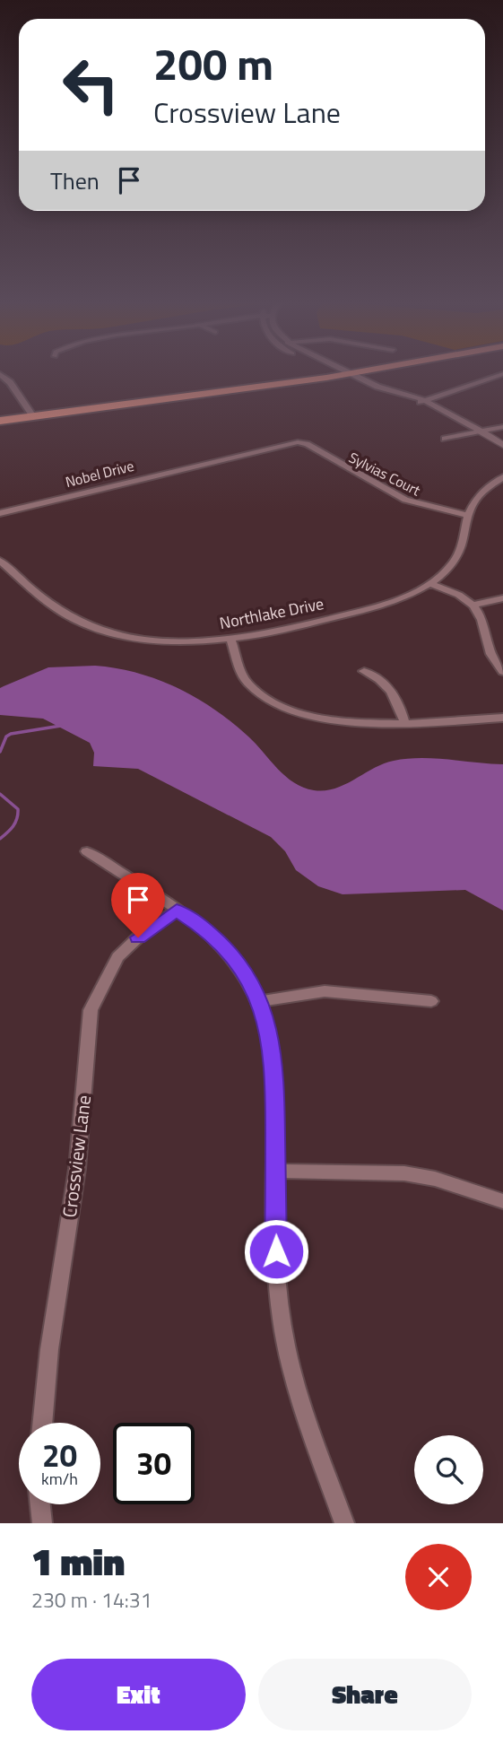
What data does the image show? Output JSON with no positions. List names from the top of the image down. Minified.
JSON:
{"streets":{"street":["Nobel Drive","Sylvias Court","Northlake Drive","Crossview Lane"]},"crossings":[["Nobel Drive","Sylvias Court"],["Sylvias Court","Northlake Drive"]],"page":{"turn":["200 m","Crossview Lane"],"then":"Then","speed":"20 km/h","limit":"30","heading":["1 min","230 m · 14:31"],"buttons":["Exit","Share"]}}
